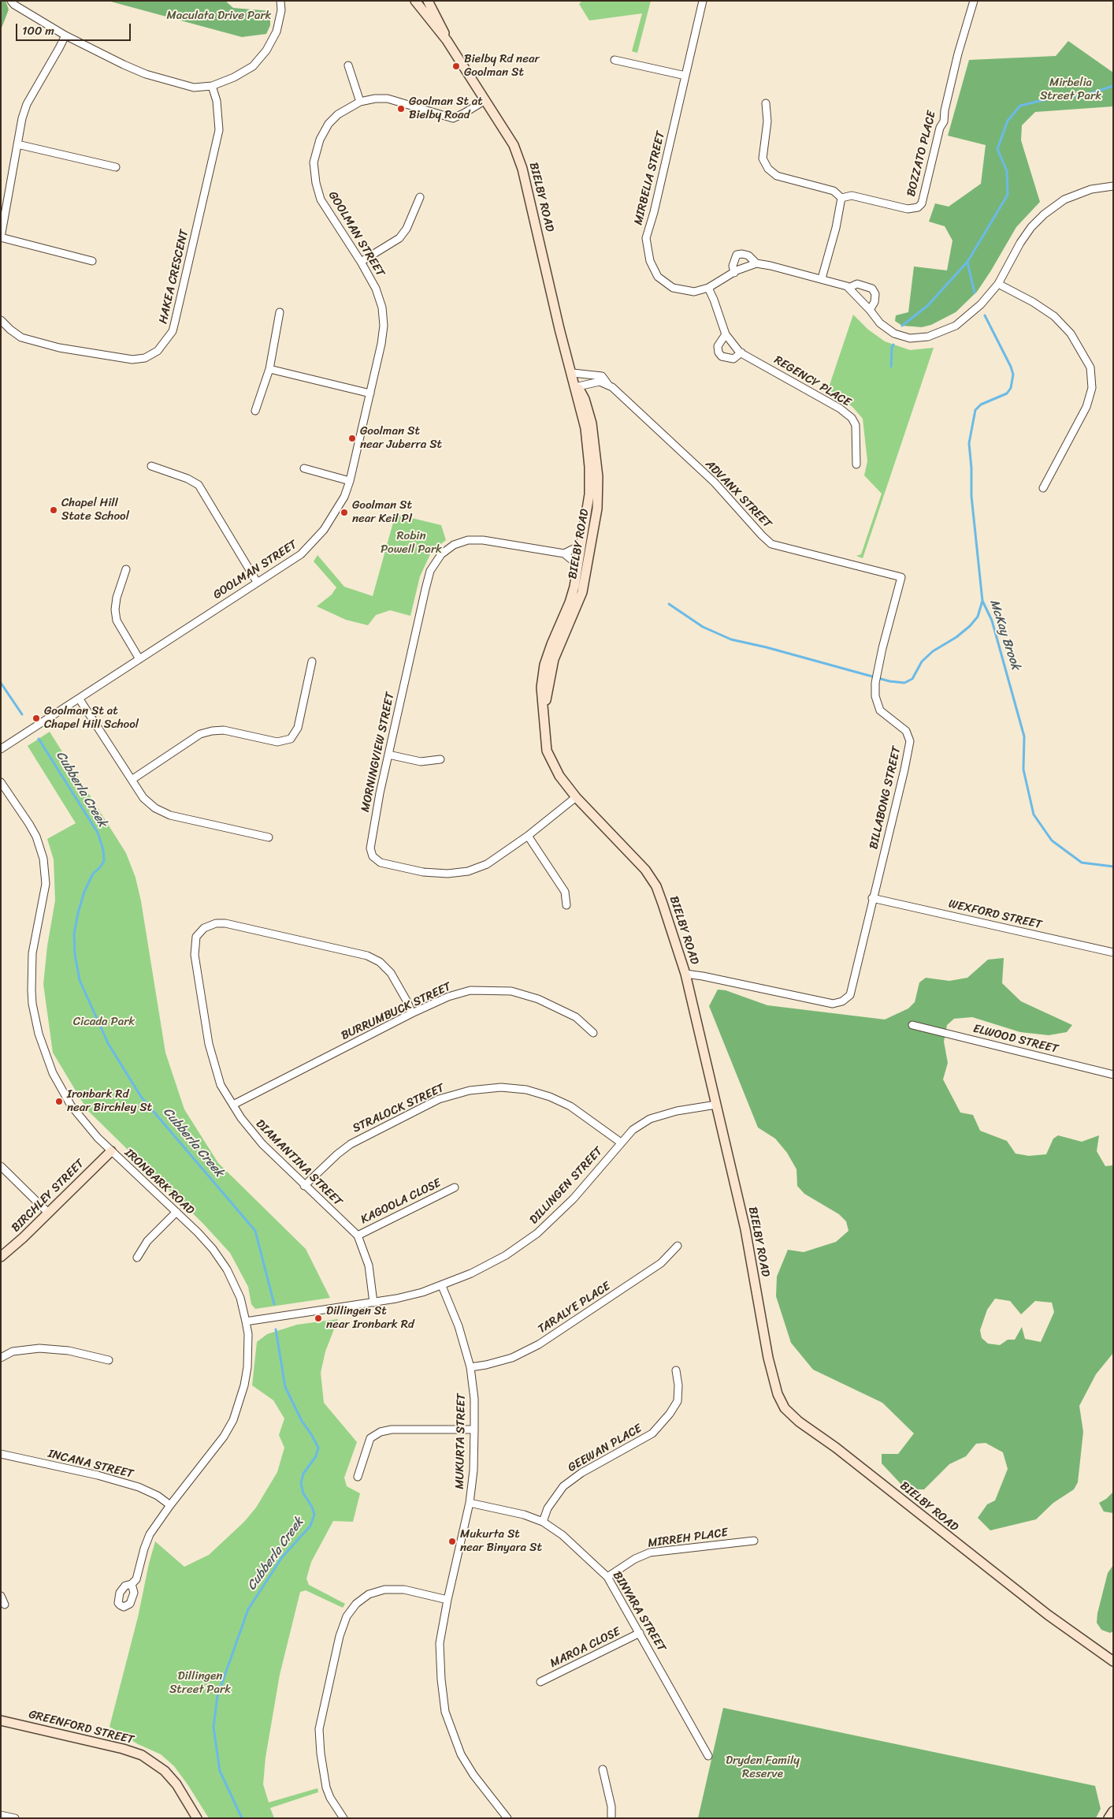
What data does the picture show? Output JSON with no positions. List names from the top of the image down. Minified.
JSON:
{"streets":{"street":["BOZZATO PLACE","MIRBELIA STREET","BIELBY ROAD","GOOLMAN STREET","HAKEA CRESCENT","REGENCY PLACE","ADVANX STREET","MORNINGVIEW STREET","BILLABONG STREET","WEXFORD STREET","BURRUMBUCK STREET","ELWOOD STREET","STRALOCK STREET","DIAMANTINA STREET","IRONBARK ROAD","DILLINGEN STREET","BIRCHLEY STREET","KAGOOLA CLOSE","TARALYE PLACE","MUKURTA STREET","GEEWAN PLACE","INCANA STREET","MIRREH PLACE","BINYARA STREET","MAROA CLOSE","GREENFORD STREET"]},"crossings":[["MIRBELIA STREET","REGENCY PLACE"],["BIELBY ROAD","GOOLMAN STREET"],["BIELBY ROAD","ADVANX STREET"],["BIELBY ROAD","MORNINGVIEW STREET"],["BIELBY ROAD","BILLABONG STREET"],["BIELBY ROAD","DILLINGEN STREET"],["ADVANX STREET","BILLABONG STREET"],["BILLABONG STREET","WEXFORD STREET"],["BURRUMBUCK STREET","DIAMANTINA STREET"],["STRALOCK STREET","DIAMANTINA STREET"],["STRALOCK STREET","DILLINGEN STREET"],["DIAMANTINA STREET","DILLINGEN STREET"],["DIAMANTINA STREET","KAGOOLA CLOSE"],["IRONBARK ROAD","DILLINGEN STREET"],["IRONBARK ROAD","BIRCHLEY STREET"],["IRONBARK ROAD","INCANA STREET"],["DILLINGEN STREET","MUKURTA STREET"],["TARALYE PLACE","MUKURTA STREET"],["MUKURTA STREET","BINYARA STREET"],["GEEWAN PLACE","BINYARA STREET"],["MIRREH PLACE","BINYARA STREET"],["BINYARA STREET","MAROA CLOSE"]],"water":["McKay Brook","Cubberla Creek"],"parks":["Maculata Drive Park","Mirbelia Street Park","Robin Powell Park","Cicada Park","Dillingen Street Park","Dryden Family Reserve"],"places":["Bielby Rd near Goolman St","Goolman St at Bielby Road","Goolman St near Juberra St","Chapel Hill State School","Goolman St near Keil Pl","Goolman St at Chapel Hill School","Ironbark Rd near Birchley St","Dillingen St near Ironbark Rd","Mukurta St near Binyara St"],"scale_bar":"100 m"}
